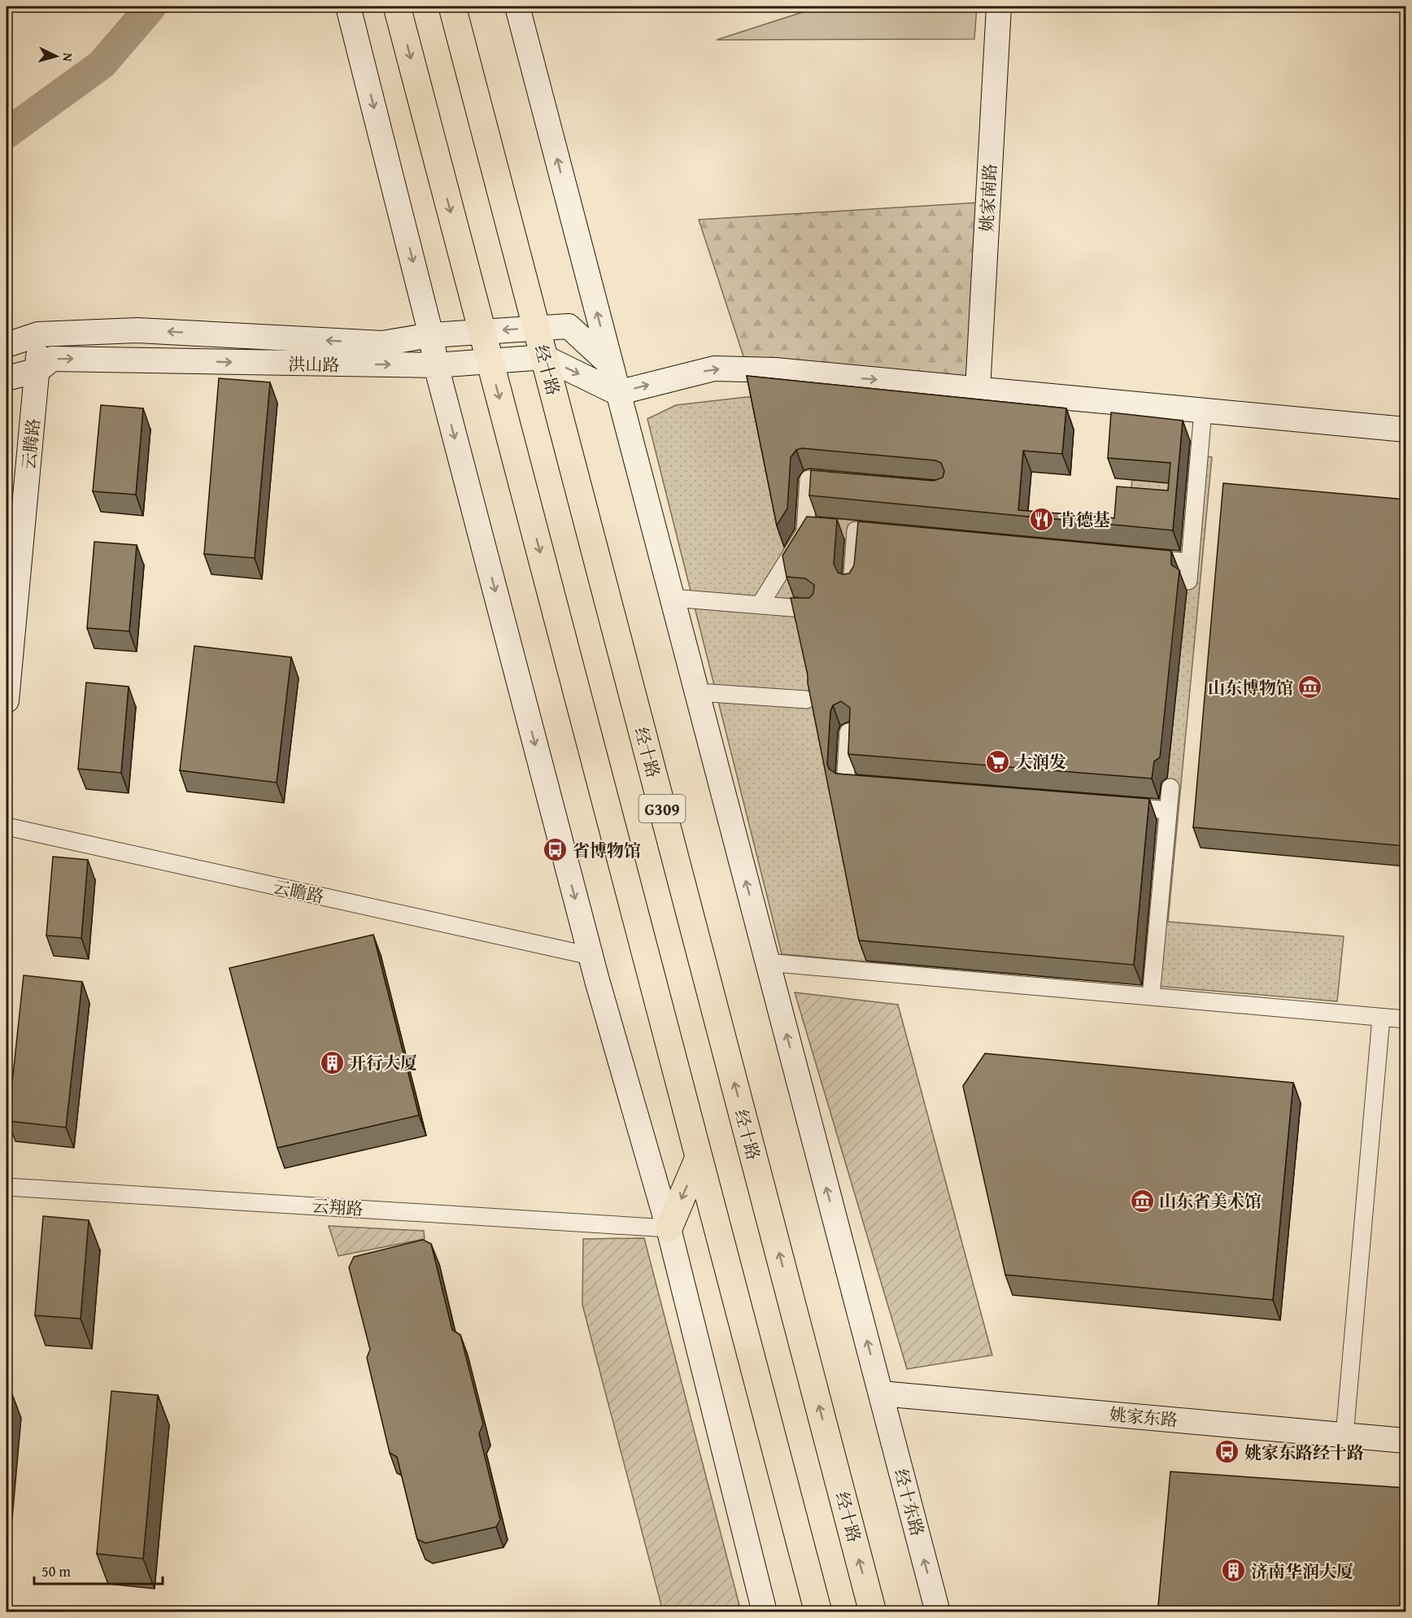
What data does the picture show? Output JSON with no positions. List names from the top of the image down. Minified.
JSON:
{"streets":{"highway":["经十路","G309"],"main road":["姚家南路","洪山路","云腾路","姚家东路","经十东路"],"street":["云瞻路","云翔路"]},"crossings":[["洪山路","经十路"],["洪山路","云腾路"],["姚家东路","经十东路"]],"places":{"restaurant":["肯德基"],"museum":["山东博物馆","山东省美术馆"],"supermarket":["大润发"],"bus stop":["省博物馆","姚家东路经十路"],"building":["开行大厦","济南华润大厦"]},"scale_bar":"50 m","north":"right"}
